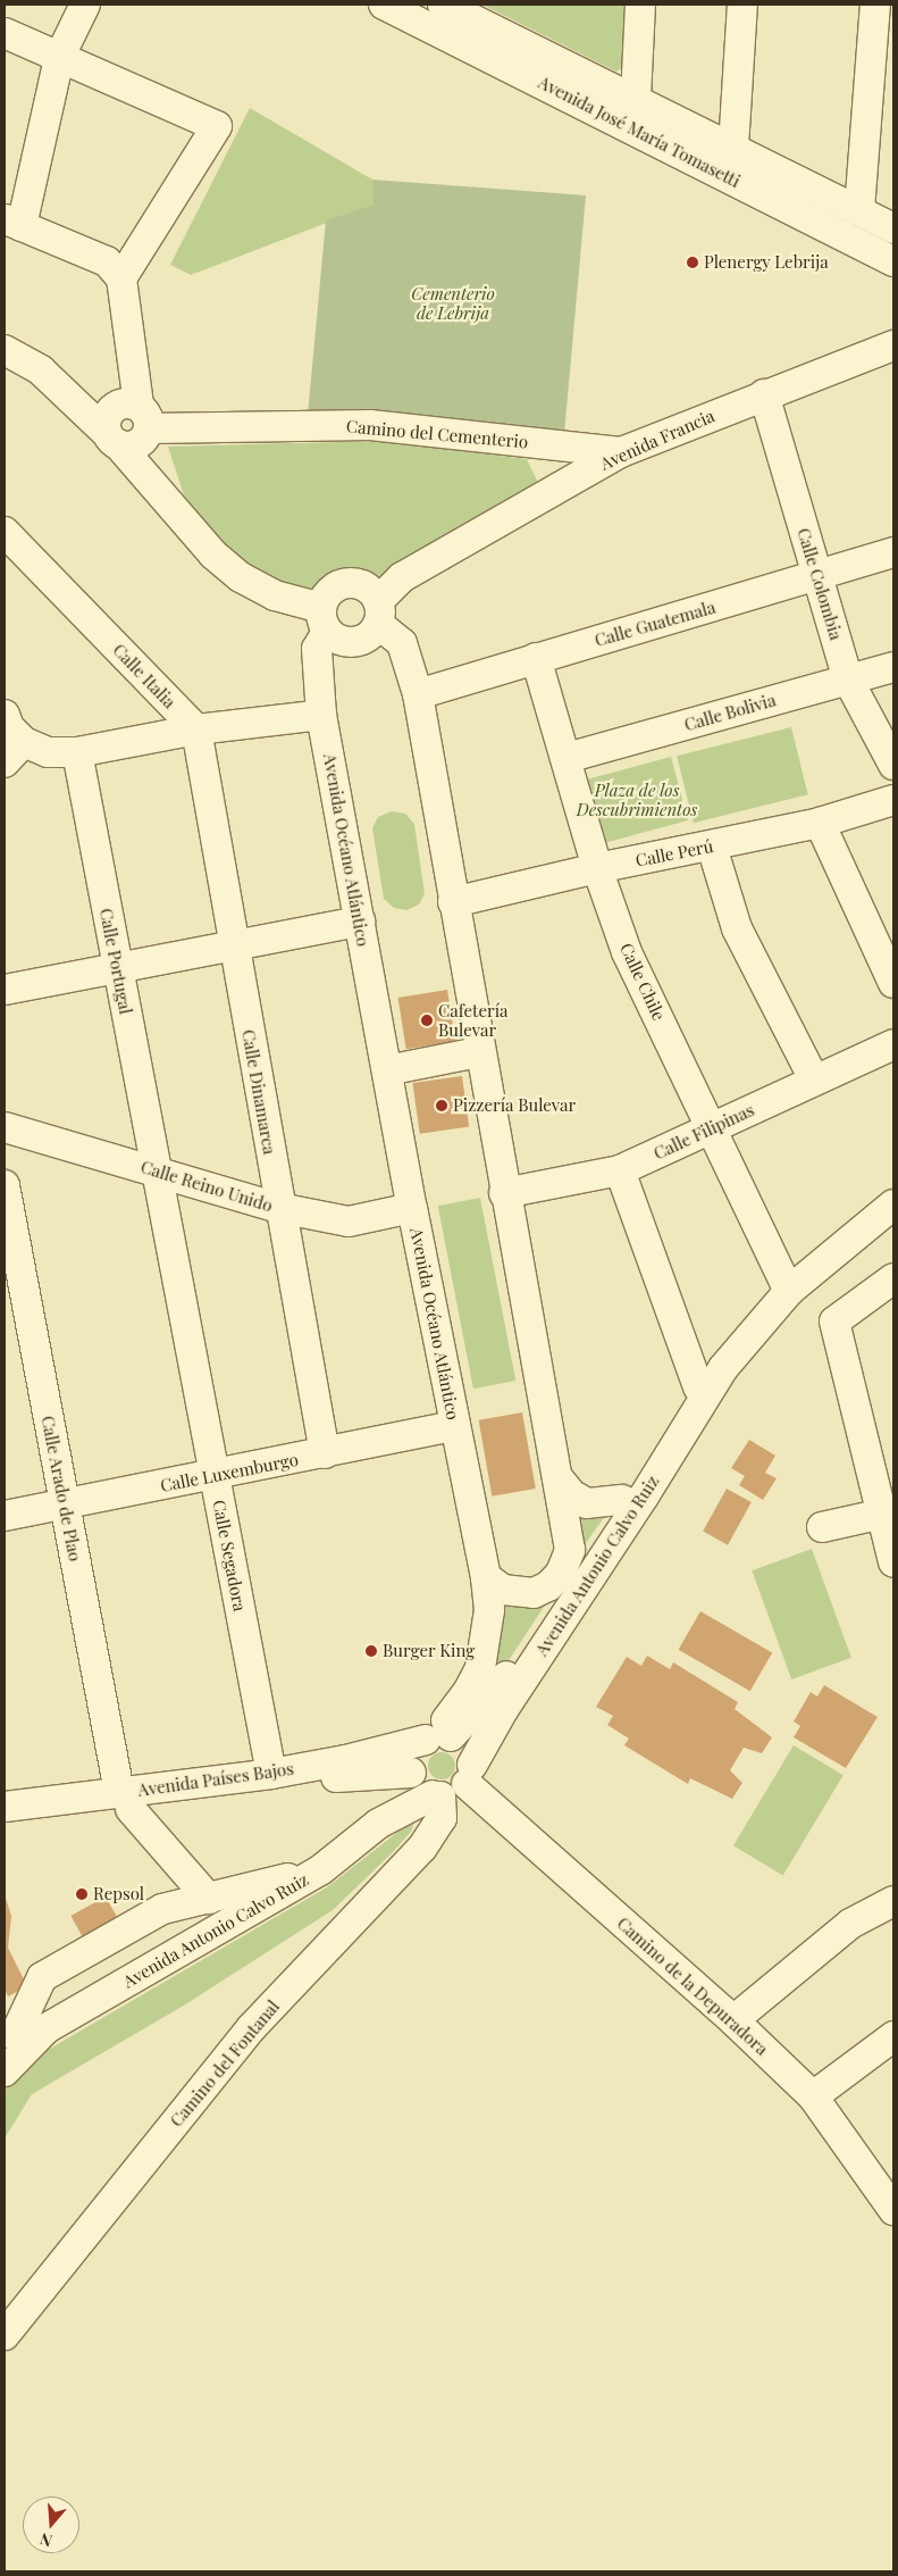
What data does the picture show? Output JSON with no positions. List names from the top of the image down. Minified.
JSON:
{"streets":{"street":["Avenida José María Tomasetti","Camino del Cementerio","Avenida Francia","Calle Colombia","Calle Guatemala","Calle Italia","Calle Bolivia","Avenida Océano Atlántico","Calle Perú","Calle Portugal","Calle Chile","Calle Dinamarca","Calle Filipinas","Calle Reino Unido","Calle Luxemburgo","Calle Arado de Plao","Calle Segadora","Avenida Antonio Calvo Ruiz","Avenida Países Bajos","Camino de la Depuradora","Camino del Fontanal"]},"crossings":[["Camino del Cementerio","Avenida Francia"],["Avenida Francia","Calle Colombia"],["Avenida Francia","Avenida Océano Atlántico"],["Calle Colombia","Calle Guatemala"],["Calle Colombia","Calle Bolivia"],["Calle Guatemala","Calle Chile"],["Calle Italia","Calle Dinamarca"],["Calle Bolivia","Calle Chile"],["Avenida Océano Atlántico","Calle Reino Unido"],["Avenida Océano Atlántico","Calle Luxemburgo"],["Avenida Océano Atlántico","Avenida Antonio Calvo Ruiz"],["Avenida Océano Atlántico","Avenida Países Bajos"],["Avenida Océano Atlántico","Camino de la Depuradora"],["Calle Perú","Calle Chile"],["Calle Portugal","Calle Reino Unido"],["Calle Portugal","Calle Segadora"],["Calle Chile","Calle Filipinas"],["Calle Chile","Avenida Antonio Calvo Ruiz"],["Calle Dinamarca","Calle Reino Unido"],["Calle Dinamarca","Calle Luxemburgo"],["Calle Reino Unido","Calle Segadora"],["Calle Luxemburgo","Calle Arado de Plao"],["Calle Luxemburgo","Calle Segadora"],["Calle Arado de Plao","Avenida Países Bajos"],["Calle Segadora","Avenida Países Bajos"],["Avenida Antonio Calvo Ruiz","Avenida Países Bajos"],["Avenida Antonio Calvo Ruiz","Camino de la Depuradora"],["Avenida Antonio Calvo Ruiz","Camino del Fontanal"],["Avenida Países Bajos","Camino de la Depuradora"],["Avenida Países Bajos","Camino del Fontanal"],["Camino de la Depuradora","Camino del Fontanal"]],"parks":["Cementerio de Lebrija","Plaza de los Descubrimientos"],"places":["Plenergy Lebrija","Cafetería Bulevar","Pizzería Bulevar","Burger King","Repsol"],"north":"bottom"}
